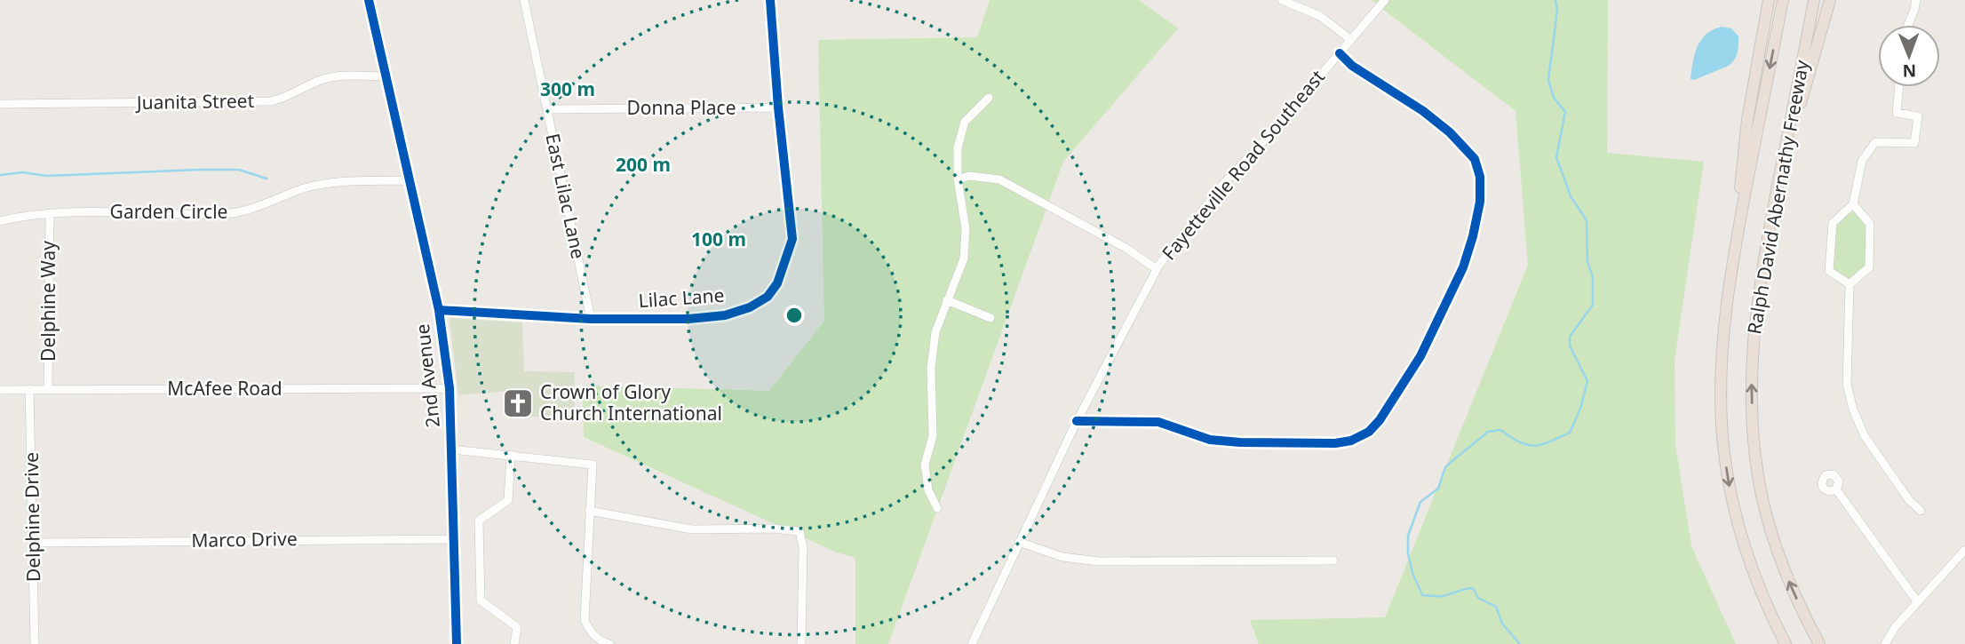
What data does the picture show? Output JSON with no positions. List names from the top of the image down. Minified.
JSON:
{"streets":{"highway":["Ralph David Abernathy Freeway"],"street":["Juanita Street","Donna Place","Fayetteville Road Southeast","East Lilac Lane","Garden Circle","Lilac Lane","Delphine Way","2nd Avenue","McAfee Road","Delphine Drive","Marco Drive"]},"crossings":[["Juanita Street","2nd Avenue"],["Donna Place","East Lilac Lane"],["Donna Place","Lilac Lane"],["East Lilac Lane","Lilac Lane"],["Garden Circle","Delphine Way"],["Garden Circle","2nd Avenue"],["Lilac Lane","2nd Avenue"],["Delphine Way","McAfee Road"],["2nd Avenue","McAfee Road"],["2nd Avenue","Marco Drive"],["McAfee Road","Delphine Drive"],["Delphine Drive","Marco Drive"]],"places":{"church":["Crown of Glory Church International"]},"north":"bottom","rings":["300 m","200 m","100 m"]}
